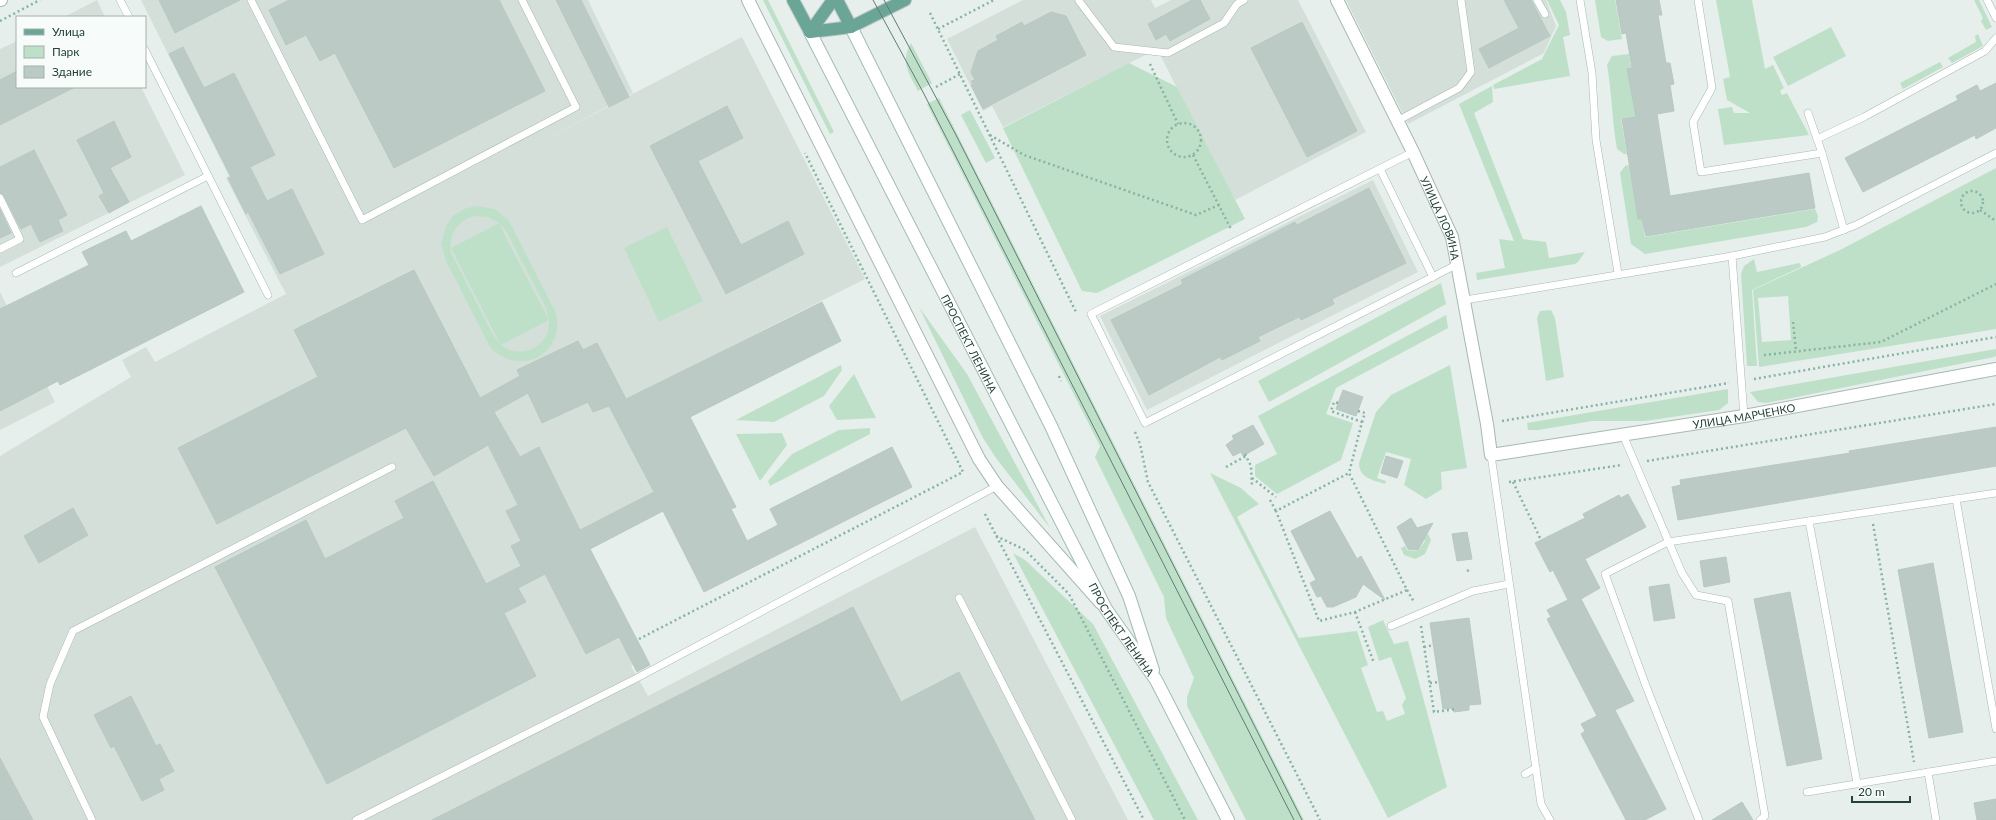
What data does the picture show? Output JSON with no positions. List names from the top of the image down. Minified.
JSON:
{"streets":{"main road":["ПРОСПЕКТ ЛЕНИНА"],"street":["УЛИЦА ЛОВИНА","УЛИЦА МАРЧЕНКО"]},"crossings":[["УЛИЦА ЛОВИНА","УЛИЦА МАРЧЕНКО"]],"legend":["Улица","Парк","Здание"],"scale_bar":"20 m"}
